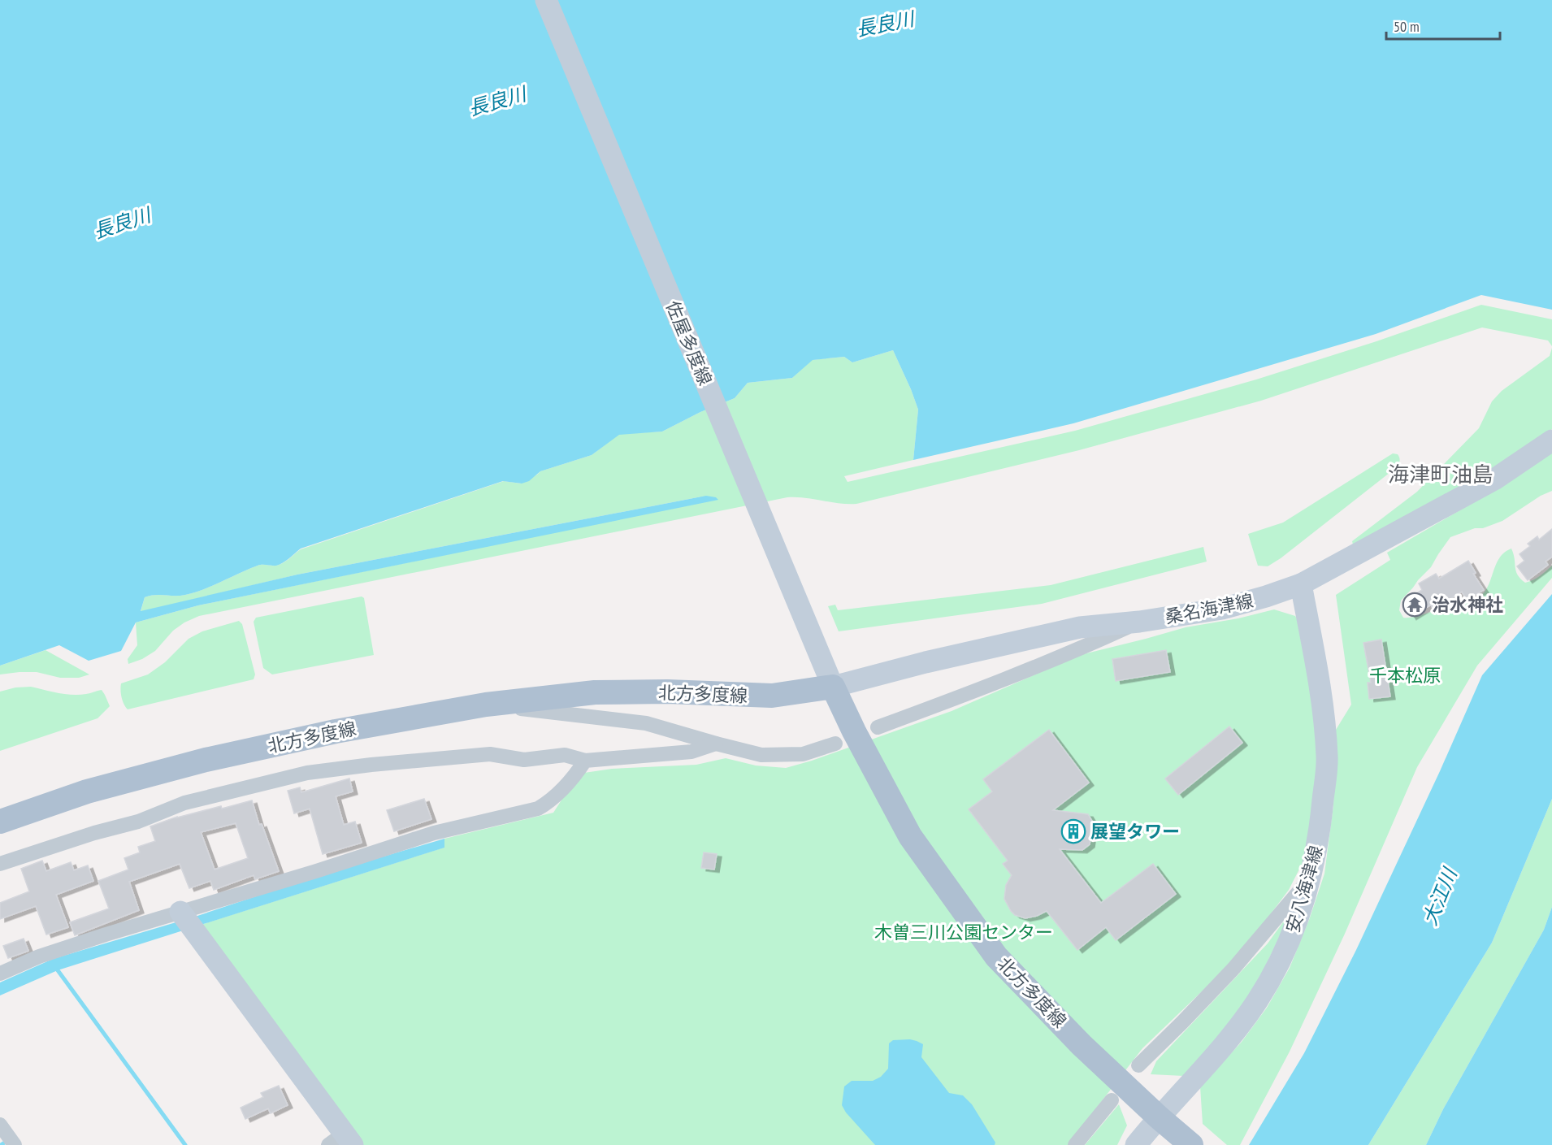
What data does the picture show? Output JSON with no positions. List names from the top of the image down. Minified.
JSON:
{"streets":{"main road":["佐屋多度線","桑名海津線","北方多度線","安八海津線"]},"crossings":[["佐屋多度線","桑名海津線"],["佐屋多度線","北方多度線"],["桑名海津線","北方多度線"],["桑名海津線","安八海津線"],["北方多度線","安八海津線"]],"districts":["海津町油島"],"water":["長良川","大江川"],"parks":["千本松原","木曽三川公園センター"],"places":{"temple":["治水神社"],"building":["展望タワー"]},"scale_bar":"50 m"}
